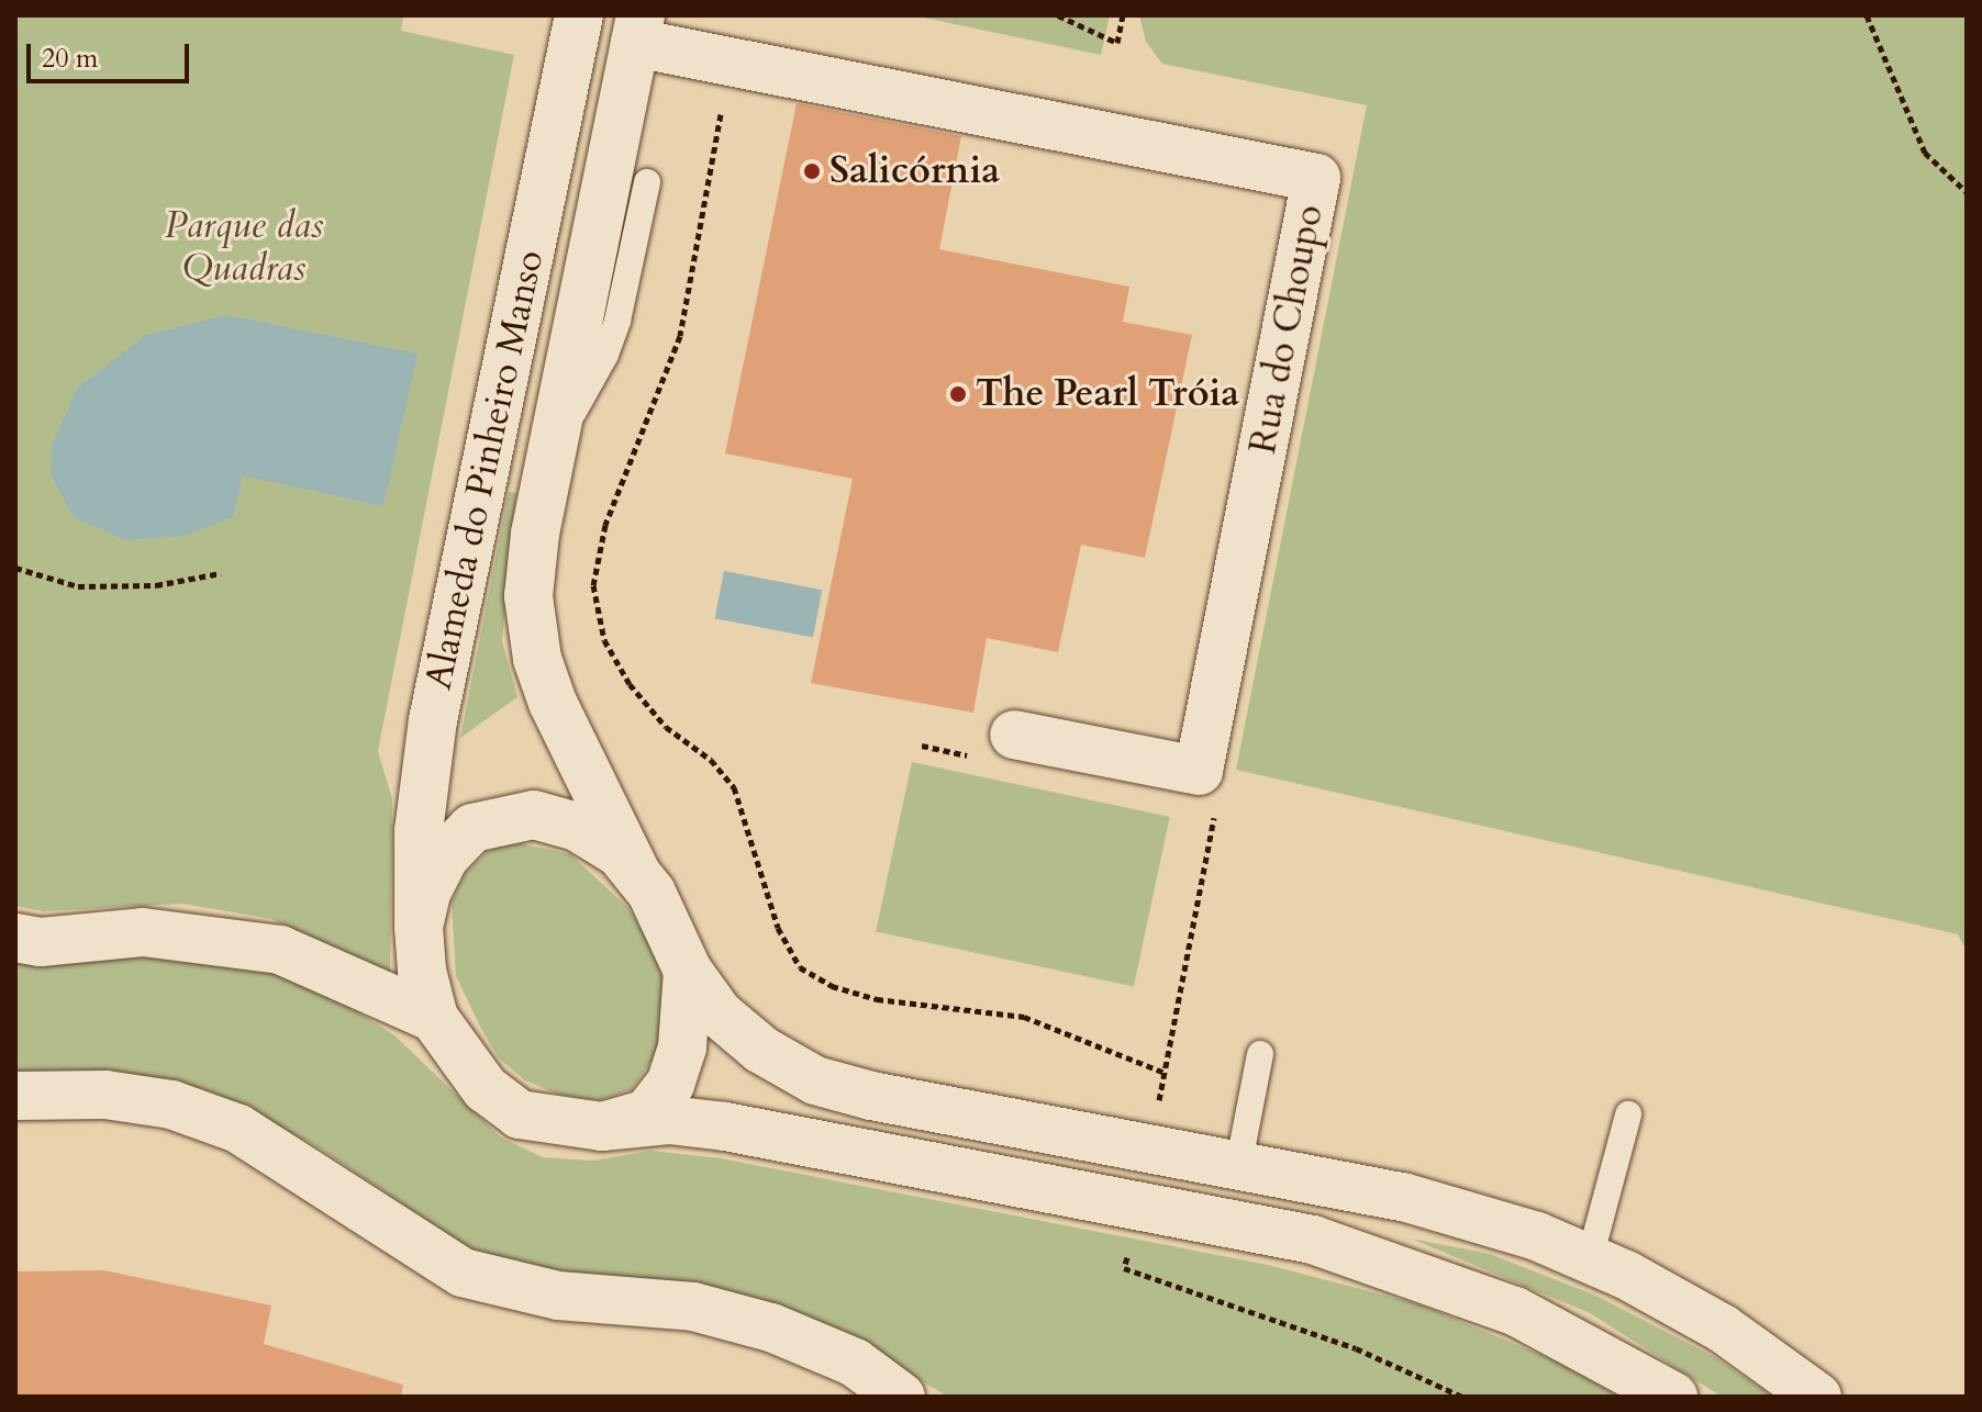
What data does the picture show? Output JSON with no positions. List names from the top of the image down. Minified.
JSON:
{"streets":{"street":["Rua do Choupo","Alameda do Pinheiro Manso"]},"crossings":[["Rua do Choupo","Alameda do Pinheiro Manso"]],"parks":["Parque das Quadras"],"places":["Salicórnia","The Pearl Tróia"],"scale_bar":"20 m"}
